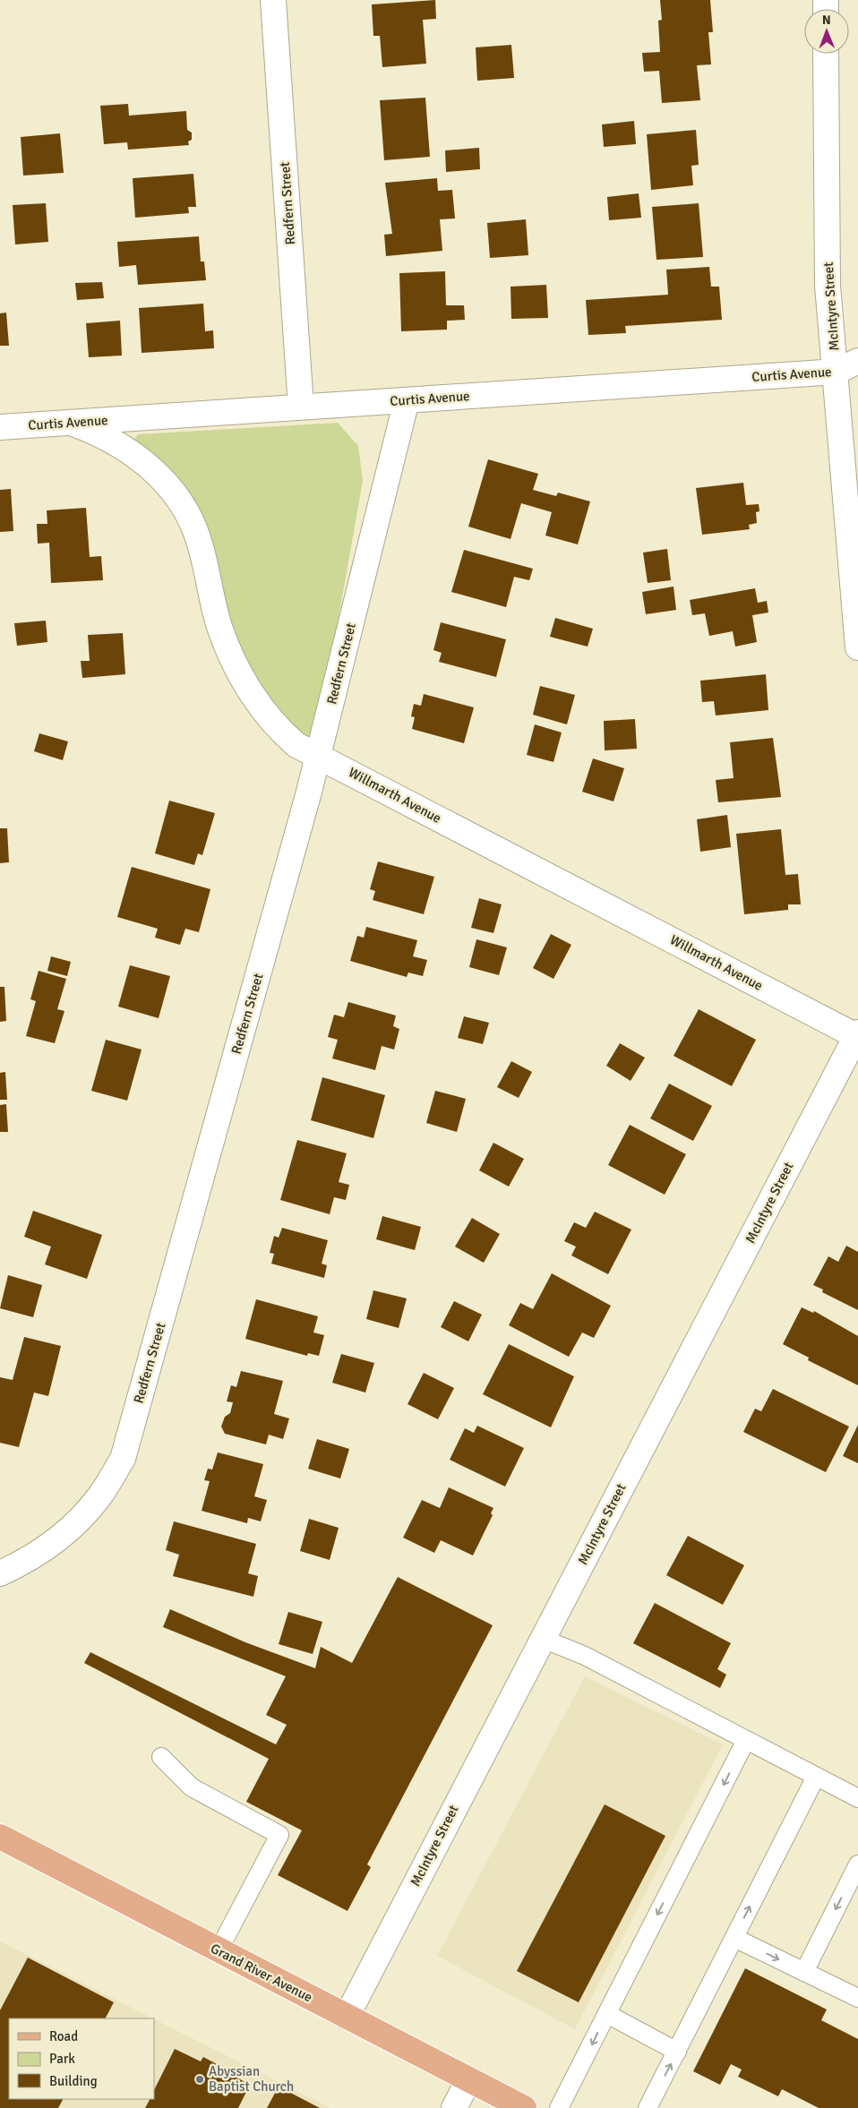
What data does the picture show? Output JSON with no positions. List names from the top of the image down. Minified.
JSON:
{"streets":{"main road":["Grand River Avenue"],"street":["Redfern Street","McIntyre Street","Curtis Avenue","Willmarth Avenue"]},"crossings":[["Redfern Street","Curtis Avenue"],["Redfern Street","Willmarth Avenue"],["McIntyre Street","Curtis Avenue"],["McIntyre Street","Willmarth Avenue"],["McIntyre Street","Grand River Avenue"],["Curtis Avenue","Willmarth Avenue"]],"places":["Abyssian Baptist Church"],"legend":["Road","Park","Building"],"north":"top"}
